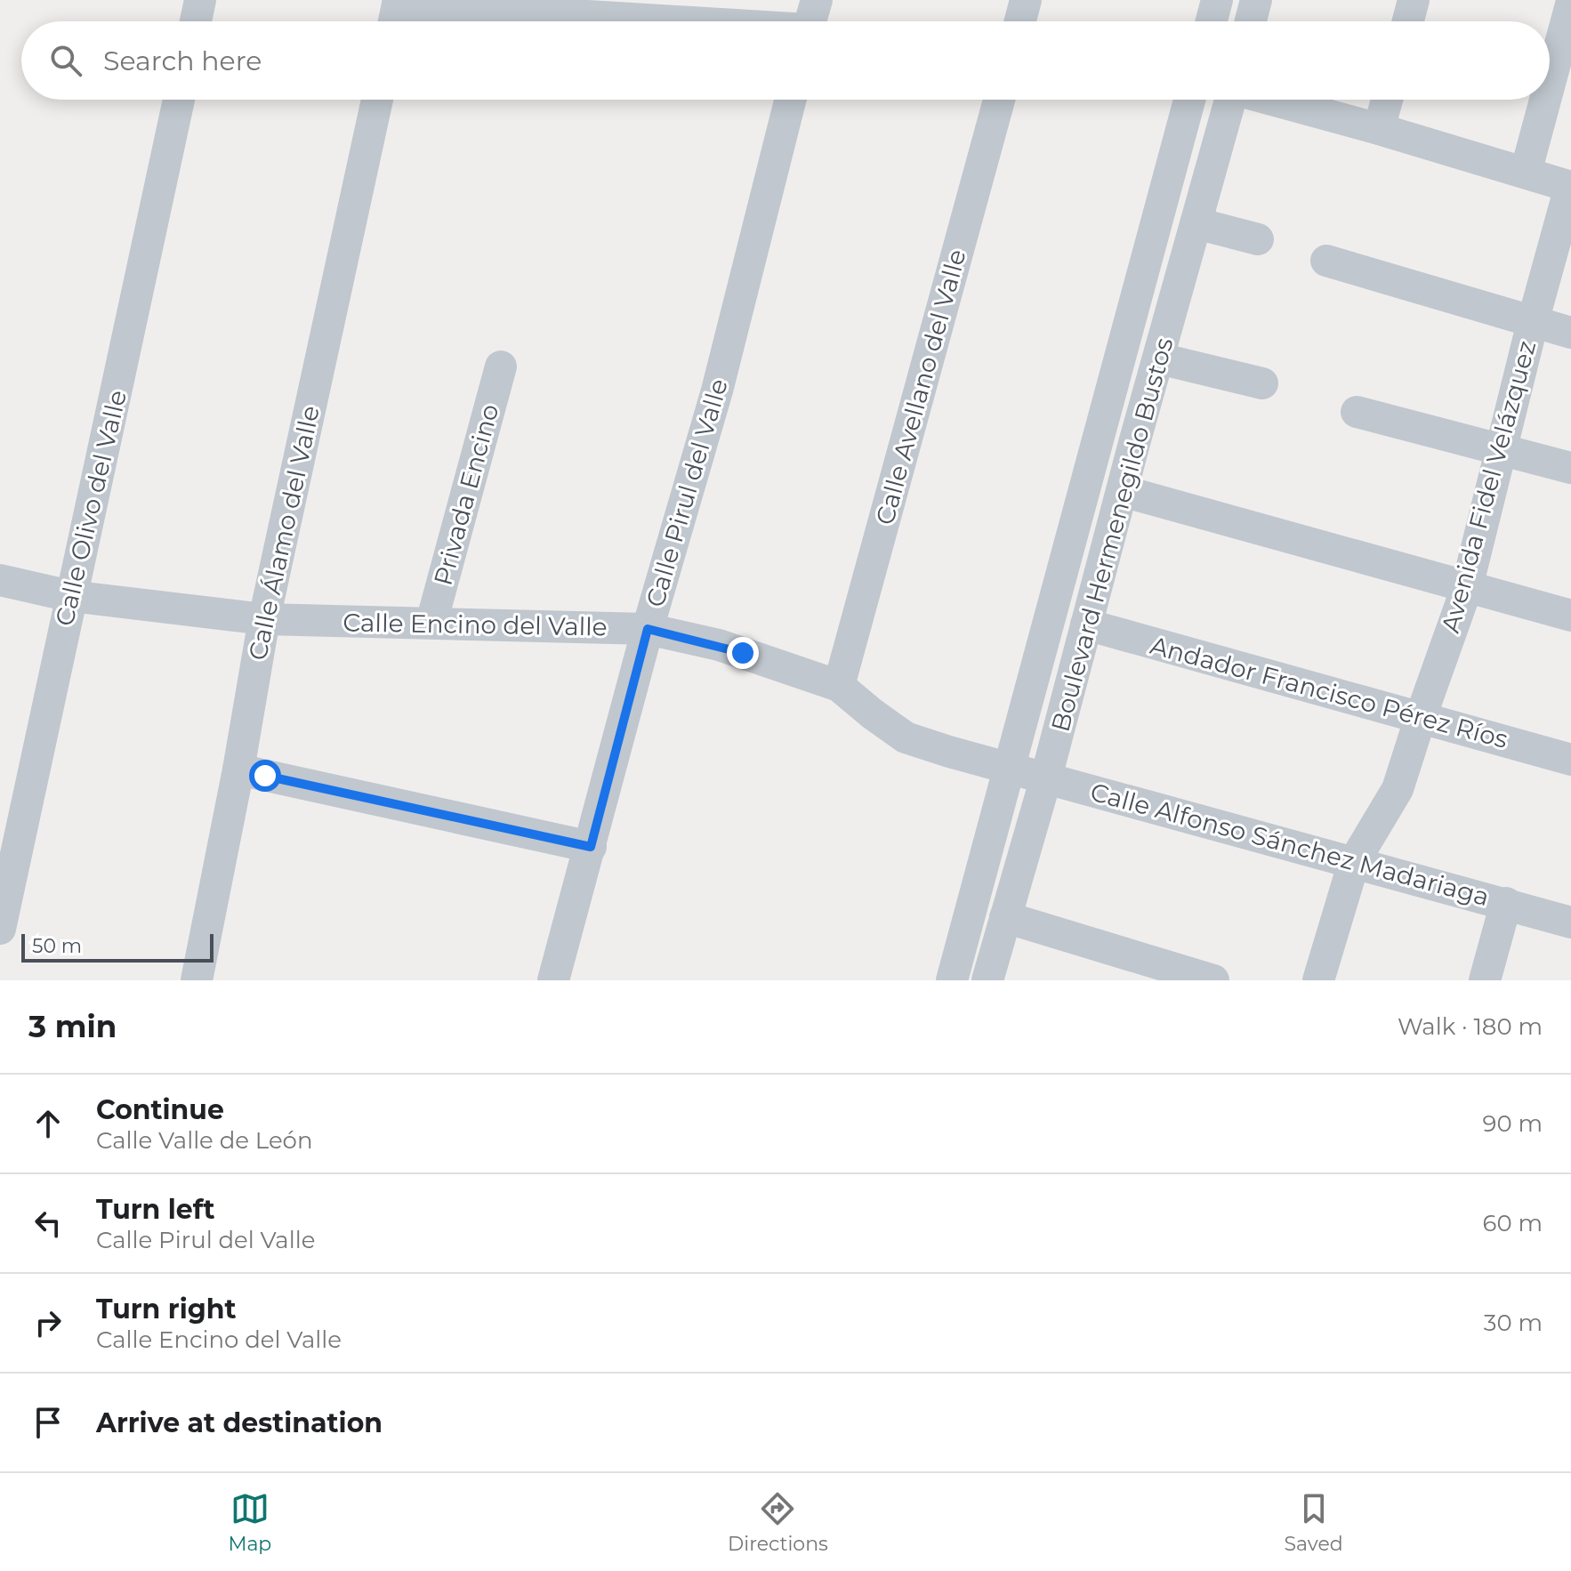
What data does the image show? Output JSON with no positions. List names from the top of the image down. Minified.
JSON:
{"streets":{"street":["Calle Avellano del Valle","Avenida Fidel Velázquez","Calle Pirul del Valle","Privada Encino","Calle Olivo del Valle","Calle Álamo del Valle","Boulevard Hermenegildo Bustos","Calle Encino del Valle","Andador Francisco Pérez Ríos","Calle Alfonso Sánchez Madariaga"]},"crossings":[["Calle Avellano del Valle","Calle Encino del Valle"],["Avenida Fidel Velázquez","Andador Francisco Pérez Ríos"],["Avenida Fidel Velázquez","Calle Alfonso Sánchez Madariaga"],["Calle Pirul del Valle","Calle Encino del Valle"],["Privada Encino","Calle Encino del Valle"],["Calle Olivo del Valle","Calle Encino del Valle"],["Calle Álamo del Valle","Calle Encino del Valle"],["Boulevard Hermenegildo Bustos","Calle Encino del Valle"],["Boulevard Hermenegildo Bustos","Andador Francisco Pérez Ríos"],["Boulevard Hermenegildo Bustos","Calle Alfonso Sánchez Madariaga"],["Calle Encino del Valle","Calle Alfonso Sánchez Madariaga"]],"scale_bar":"50 m","page":{"search":"Search here","scale":"50 m","heading":["3 min","Walk · 180 m"],"list":[["Continue","Calle Valle de León","90 m"],["Turn left","Calle Pirul del Valle","60 m"],["Turn right","Calle Encino del Valle","30 m"],"Arrive at destination"],"nav":["Map","Directions","Saved"]}}
